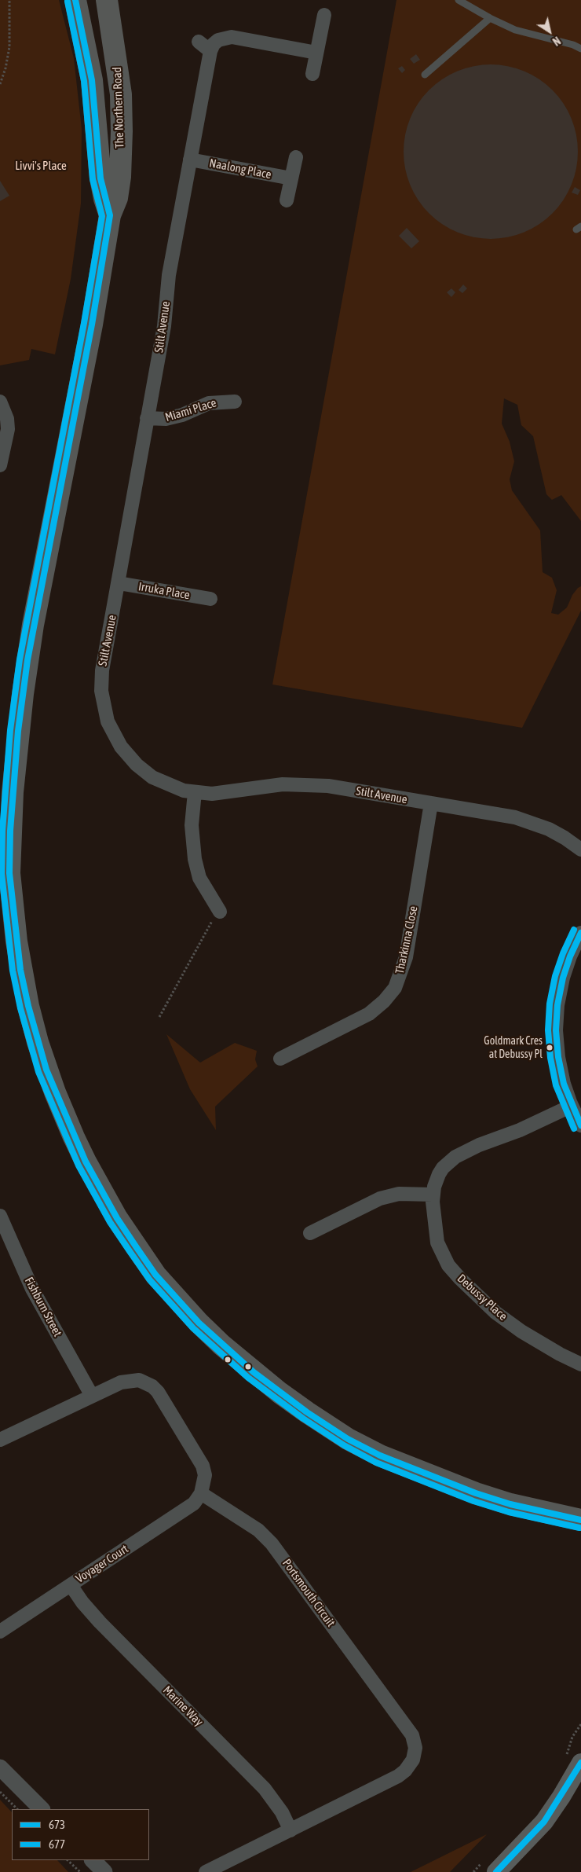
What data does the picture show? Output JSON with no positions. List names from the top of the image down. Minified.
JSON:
{"streets":{"highway":["The Northern Road"],"street":["Naalong Place","Stilt Avenue","Miami Place","Irruka Place","Tharkinna Close","Debussy Place","Fishburn Street","Voyager Court","Portsmouth Circuit","Marine Way"]},"crossings":[["Naalong Place","Stilt Avenue"],["Stilt Avenue","Miami Place"],["Stilt Avenue","Irruka Place"],["Stilt Avenue","Tharkinna Close"],["Voyager Court","Portsmouth Circuit"],["Voyager Court","Marine Way"],["Portsmouth Circuit","Marine Way"]],"parks":["Livvi's Place"],"places":["Goldmark Cres at Debussy Pl"],"lines":["transit line 673","transit line 677"],"legend":["673","677"],"north":"bottom right"}
